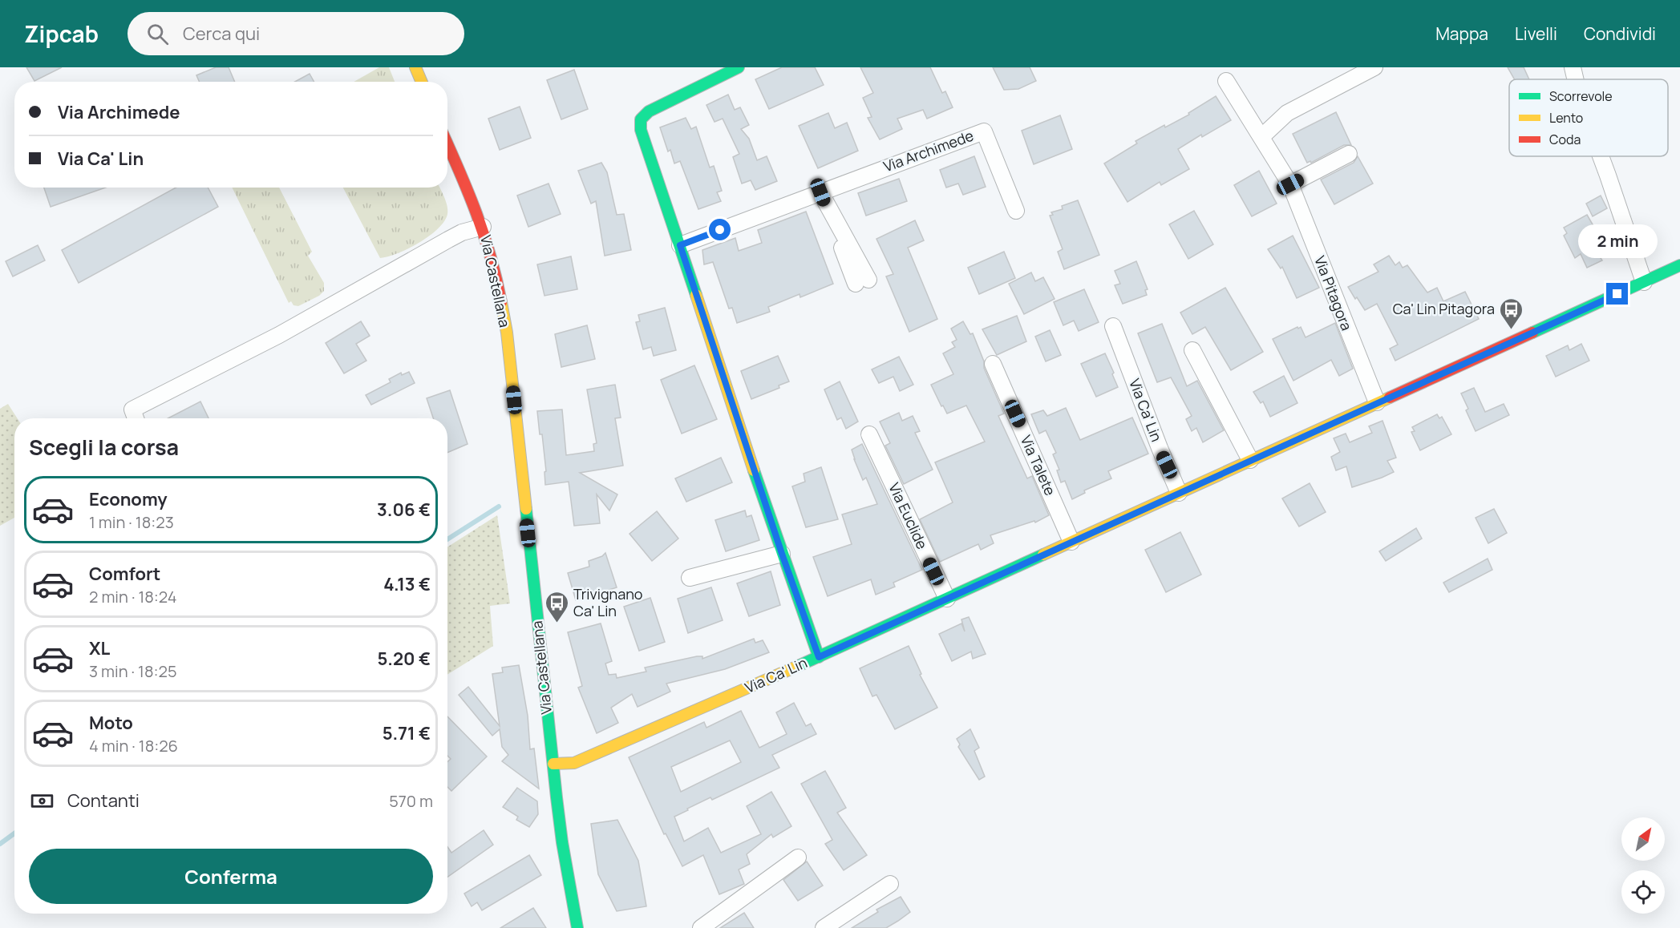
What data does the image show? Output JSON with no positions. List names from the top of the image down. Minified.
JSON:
{"streets":{"street":["Via Archimede","Via Castellana","Via Pitagora","Via Ca' Lin","Via Talete","Via Euclide"]},"crossings":[["Via Castellana","Via Ca' Lin"],["Via Pitagora","Via Ca' Lin"],["Via Ca' Lin","Via Talete"],["Via Ca' Lin","Via Euclide"]],"places":{"bus stop":["Ca' Lin Pitagora","Trivignano Ca' Lin"]},"legend":["Scorrevole","Lento","Coda"],"north":"top right","page":{"header":"Zipcab","search":"Cerca qui","nav":["Mappa","Livelli","Condividi"],"banner":["Via Archimede","Via Ca' Lin"],"bubble":"2 min","heading":"Scegli la corsa","list":[{"name":"Economy","note":"1 min · 18:23","value":"3.06 €"},{"name":"Comfort","note":"2 min · 18:24","value":"4.13 €"},{"name":"XL","note":"3 min · 18:25","value":"5.20 €"},{"name":"Moto","note":"4 min · 18:26","value":"5.71 €"}],"pay":["Contanti","570 m"],"buttons":"Conferma"}}
